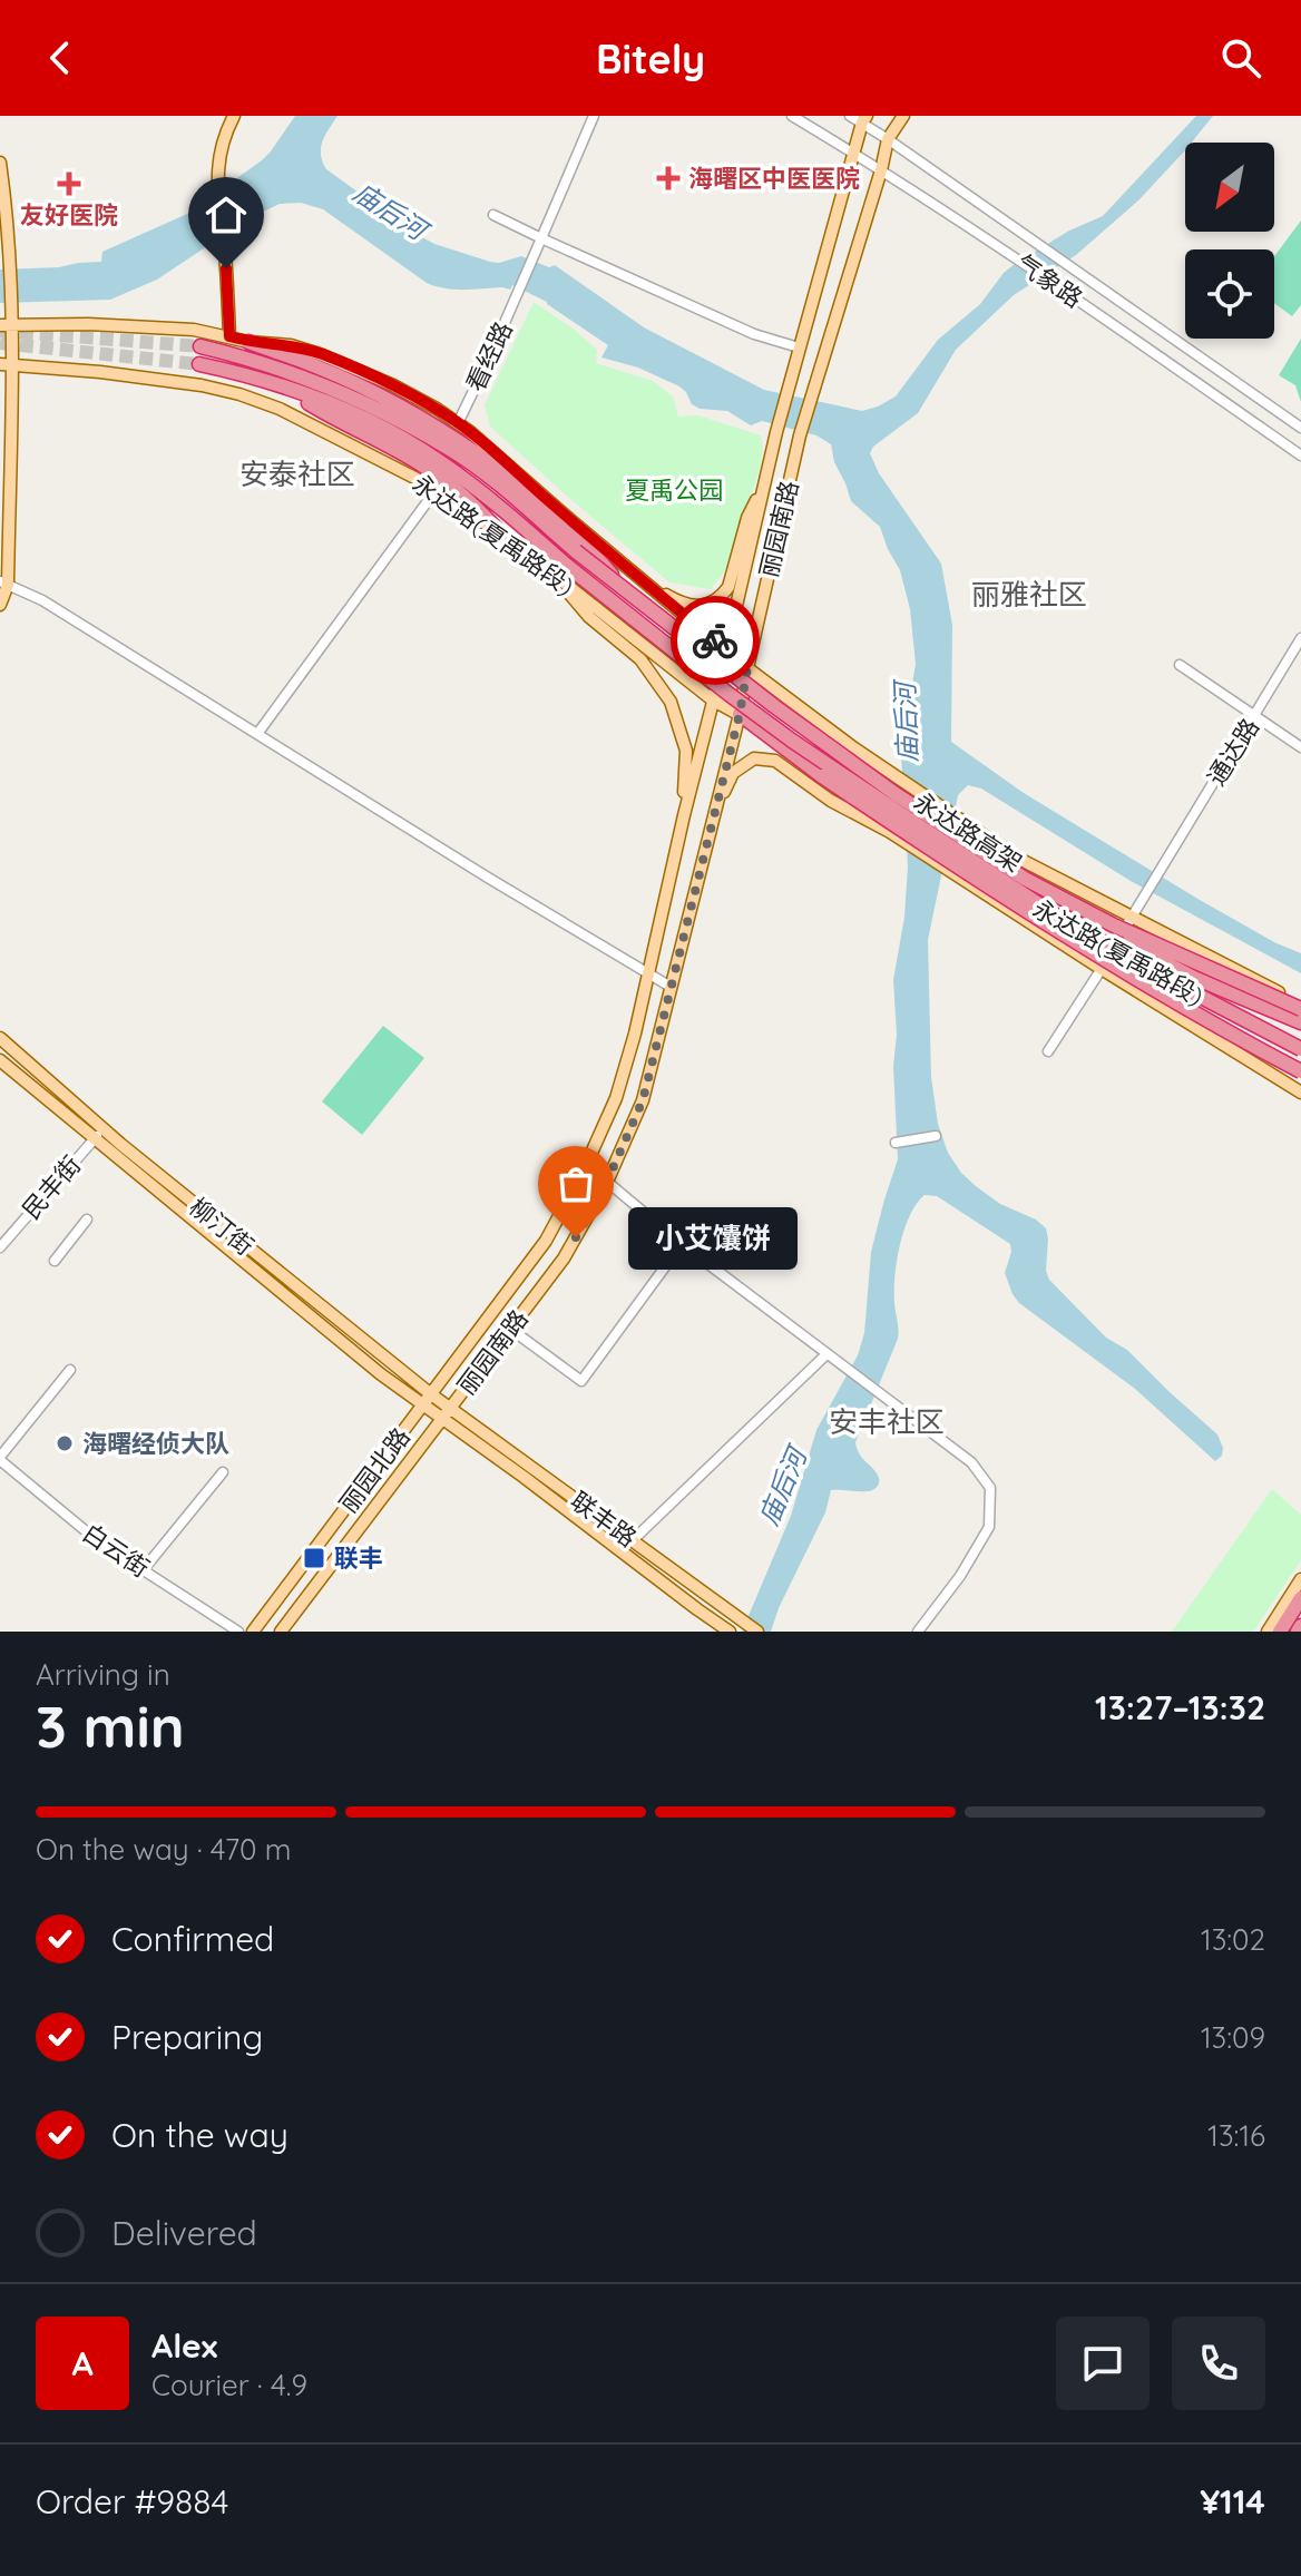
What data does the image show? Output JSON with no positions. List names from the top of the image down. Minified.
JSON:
{"streets":{"highway":["永达路高架"],"main road":["丽园南路","永达路(夏禹路段)","柳汀街","丽园北路","联丰路"],"street":["气象路","看经路","通达路","民丰街","白云街"]},"crossings":[["气象路","丽园南路"],["丽园南路","永达路(夏禹路段)"],["丽园南路","柳汀街"],["丽园南路","丽园北路"],["丽园南路","联丰路"],["永达路(夏禹路段)","通达路"],["民丰街","柳汀街"],["柳汀街","丽园北路"],["柳汀街","联丰路"],["丽园北路","联丰路"]],"districts":["安泰社区","丽雅社区","安丰社区"],"water":["庙后河"],"parks":["夏禹公园"],"places":{"health":["海曙区中医医院","友好医院"],"other":["小艾馕饼","海曙经侦大队"],"transit":["联丰"]},"north":"bottom left","page":{"header":"Bitely","bubble":"小艾馕饼","heading":["3 min","Arriving in","13:27–13:32"],"panel":["Alex","Courier · 4.9","Order #9884","¥114"],"bar":"On the way · 470 m","list":[["Confirmed","13:02"],["Preparing","13:09"],["On the way","13:16"],"Delivered"],"round":"A"}}
